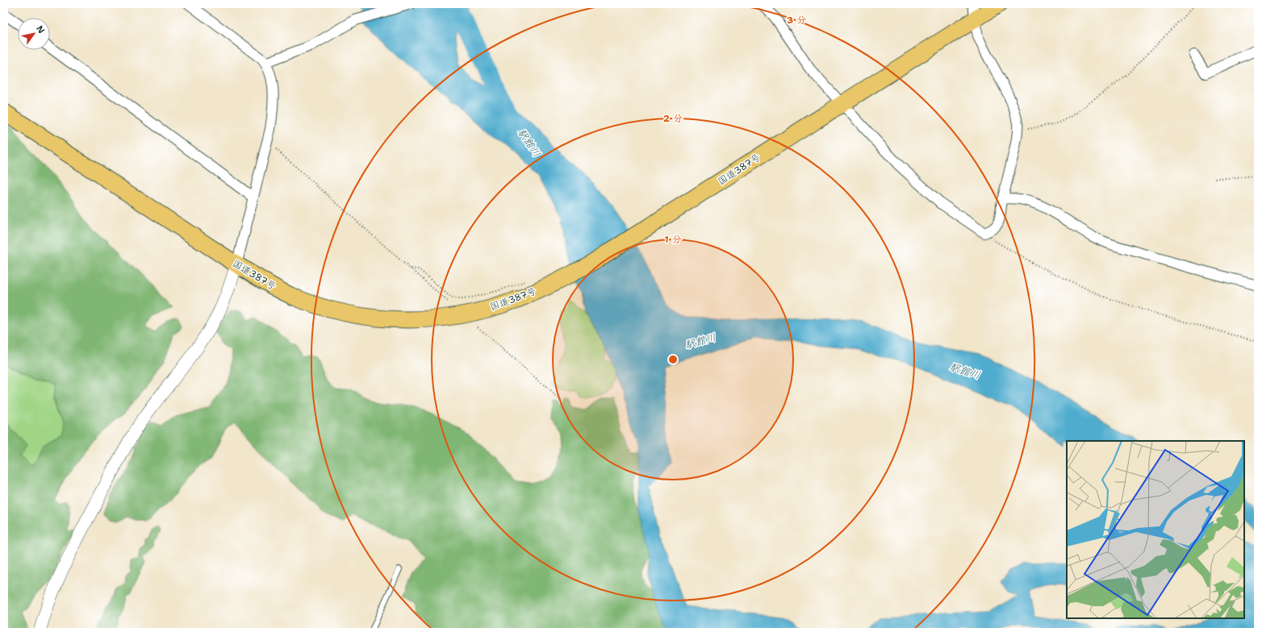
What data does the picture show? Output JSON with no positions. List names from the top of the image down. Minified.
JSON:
{"streets":{"highway":["国道387号"]},"water":["駅館川"],"north":"top right","rings":["3 分","2 分","1 分"]}
